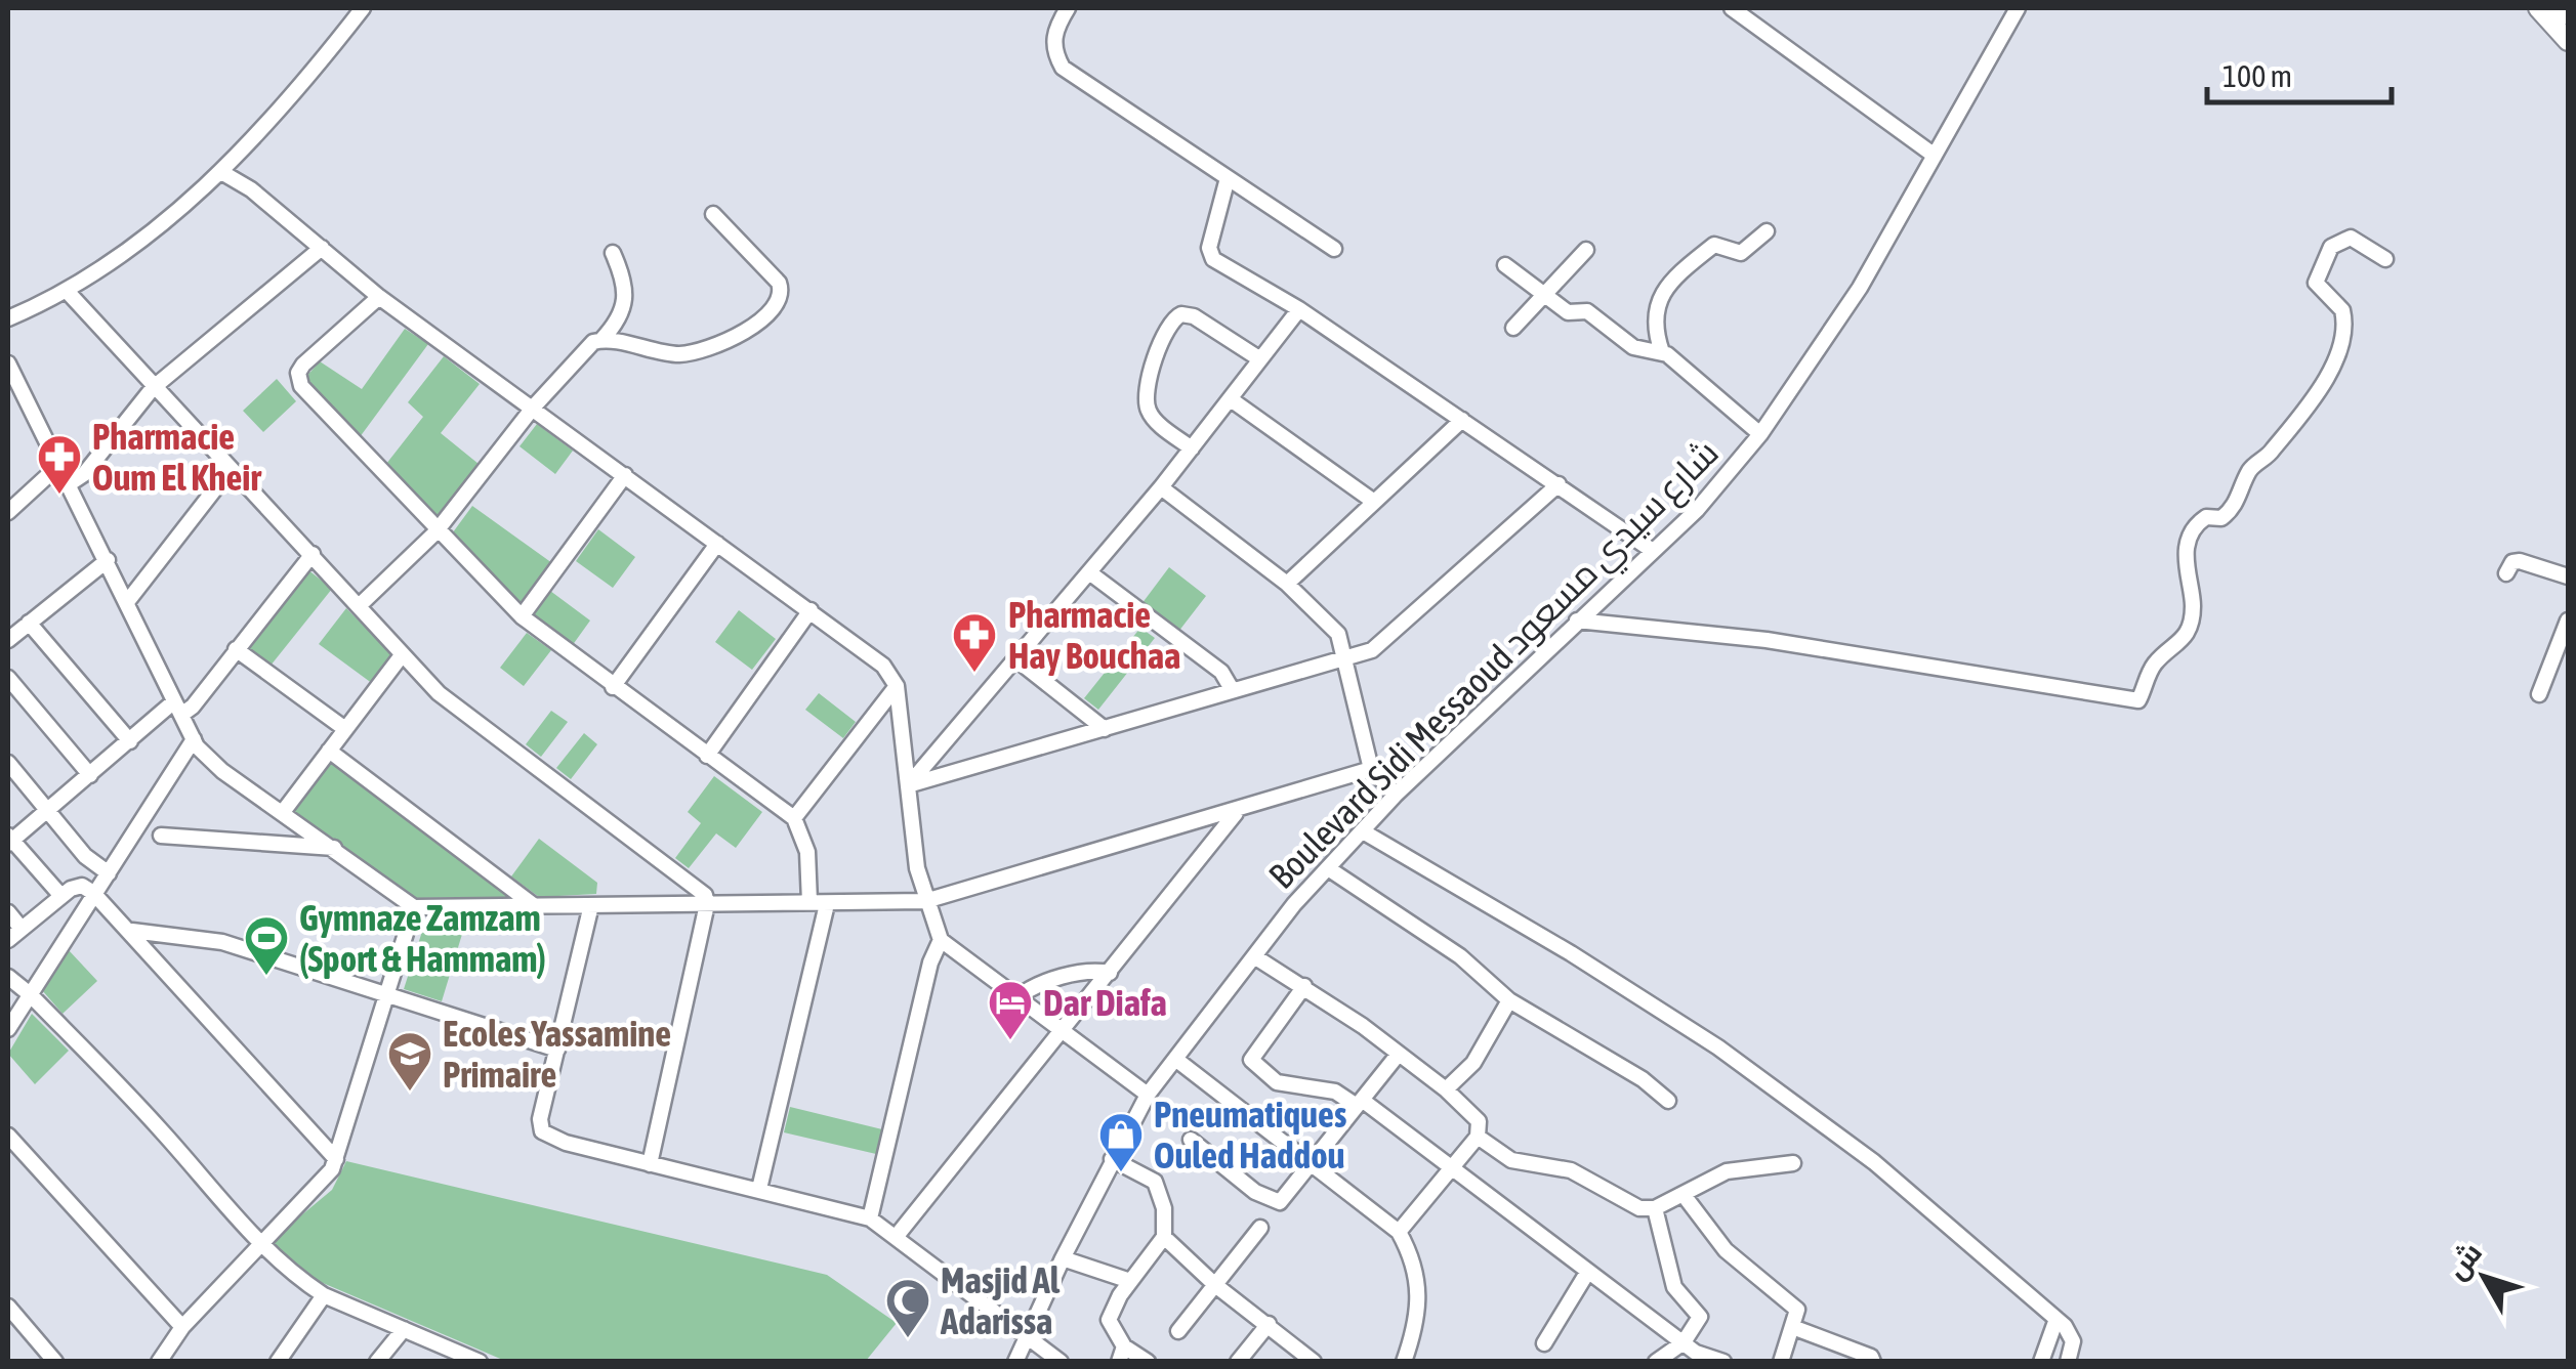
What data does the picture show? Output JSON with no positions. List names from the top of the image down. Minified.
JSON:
{"streets":{"street":["Boulevard Sidi Messaoud شارع سيدي مسعود"]},"places":{"pharmacy":["Pharmacie Oum El Kheir","Pharmacie Hay Bouchaa"],"sports":["Gymnaze Zamzam (Sport & Hammam)"],"hotel":["Dar Diafa"],"school or university":["Ecoles Yassamine Primaire"],"shop":["Pneumatiques Ouled Haddou"],"mosque":["Masjid Al Adarissa"]},"scale_bar":"100 m","north":"top left"}
